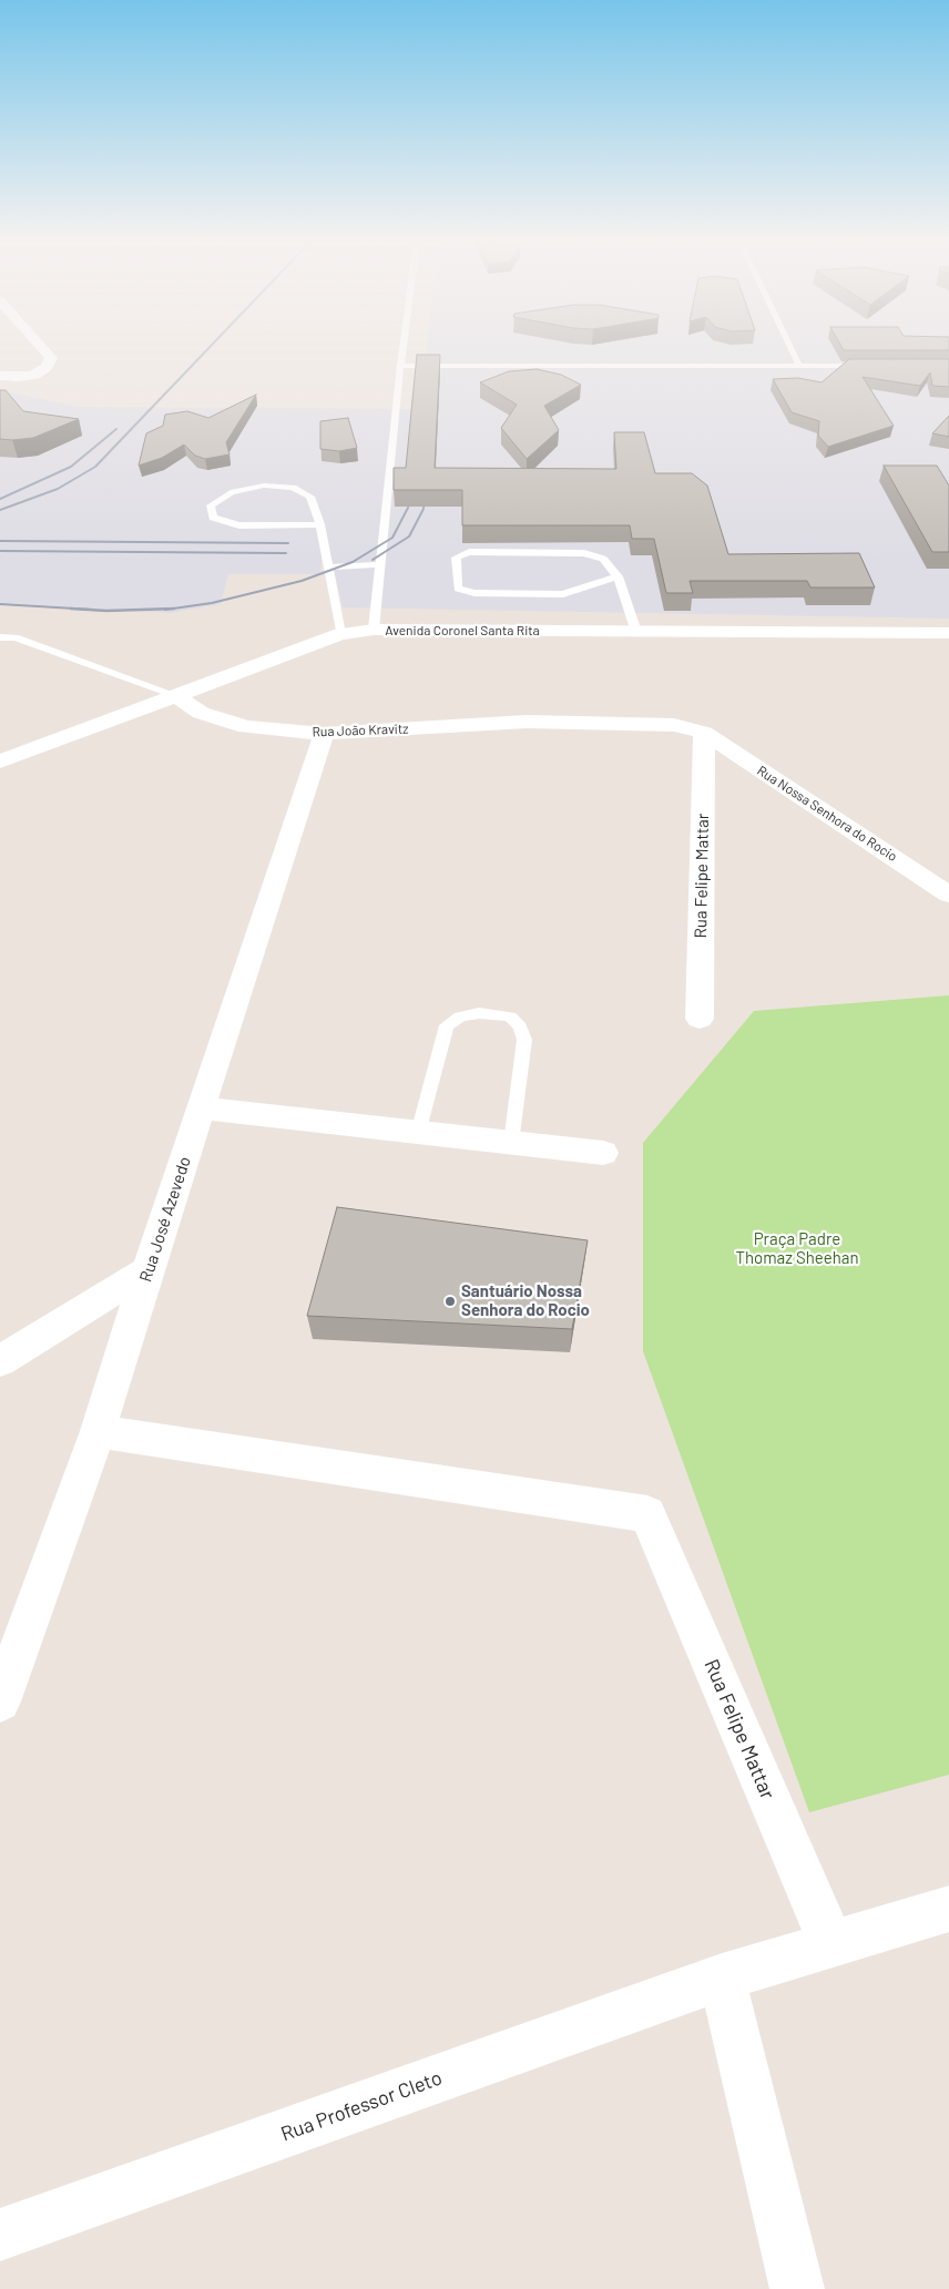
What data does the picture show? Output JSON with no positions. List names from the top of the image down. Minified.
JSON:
{"streets":{"street":["Avenida Coronel Santa Rita","Rua João Kravitz","Rua Nossa Senhora do Rocio","Rua Felipe Mattar","Rua José Azevedo","Rua Professor Cleto"]},"crossings":[["Avenida Coronel Santa Rita","Rua João Kravitz"],["Rua João Kravitz","Rua Nossa Senhora do Rocio"],["Rua João Kravitz","Rua Felipe Mattar"],["Rua João Kravitz","Rua José Azevedo"],["Rua Nossa Senhora do Rocio","Rua Felipe Mattar"],["Rua Felipe Mattar","Rua José Azevedo"]],"parks":["Praça Padre Thomaz Sheehan"],"places":["Santuário Nossa Senhora do Rocio"]}
